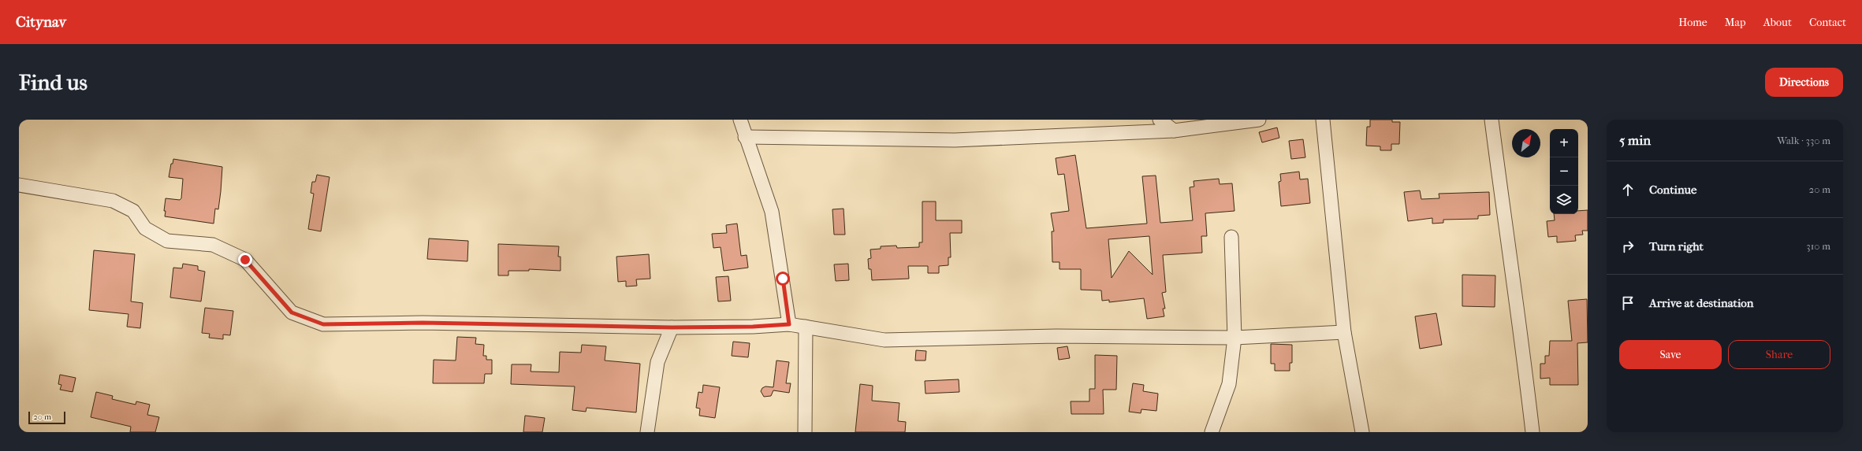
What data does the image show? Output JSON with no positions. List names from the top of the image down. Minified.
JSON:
{"scale_bar":"20 m","north":"top right","page":{"header":"Citynav","nav":["Home","Map","About","Contact"],"buttons":["Directions",["Save","Share"]],"title":"Find us","heading":["5 min","Walk · 330 m"],"map_buttons":["+","−"],"list":[["Continue","20 m"],["Turn right","310 m"],"Arrive at destination"],"scale":"20 m"}}
